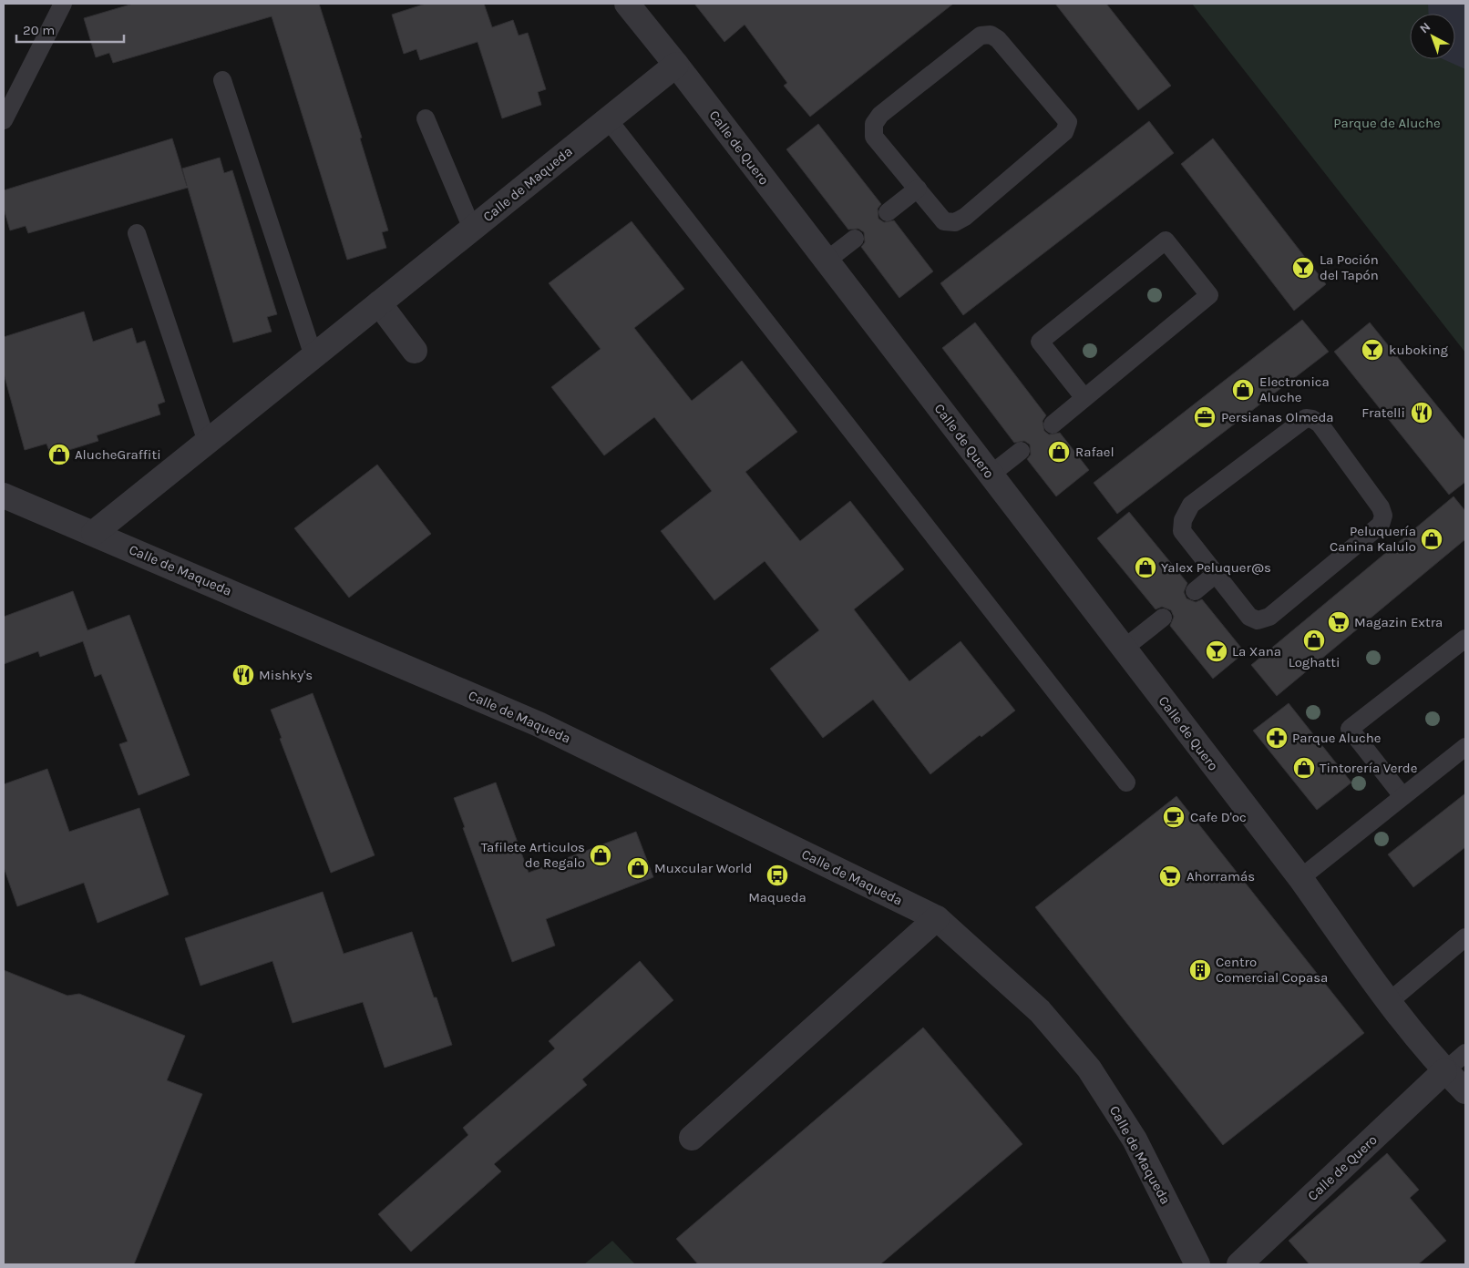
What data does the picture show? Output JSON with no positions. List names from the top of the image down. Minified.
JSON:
{"streets":{"street":["Calle de Quero","Calle de Maqueda"]},"crossings":[["Calle de Quero","Calle de Maqueda"]],"parks":["Parque de Aluche"],"places":{"bar":["La Poción del Tapón","kuboking","La Xana"],"shop":["Electronica Aluche","Rafael","AlucheGraffiti","Peluquería Canina Kalulo","Yalex Peluquer@s","Loghatti","Tintorería Verde","Tafilete Articulos de Regalo","Muxcular World"],"restaurant":["Fratelli","Mishky's"],"office":["Persianas Olmeda"],"supermarket":["Magazin Extra","Ahorramás"],"pharmacy":["Parque Aluche"],"cafe":["Cafe D'oc"],"bus stop":["Maqueda"],"building":["Centro Comercial Copasa"]},"scale_bar":"20 m","north":"top left"}
